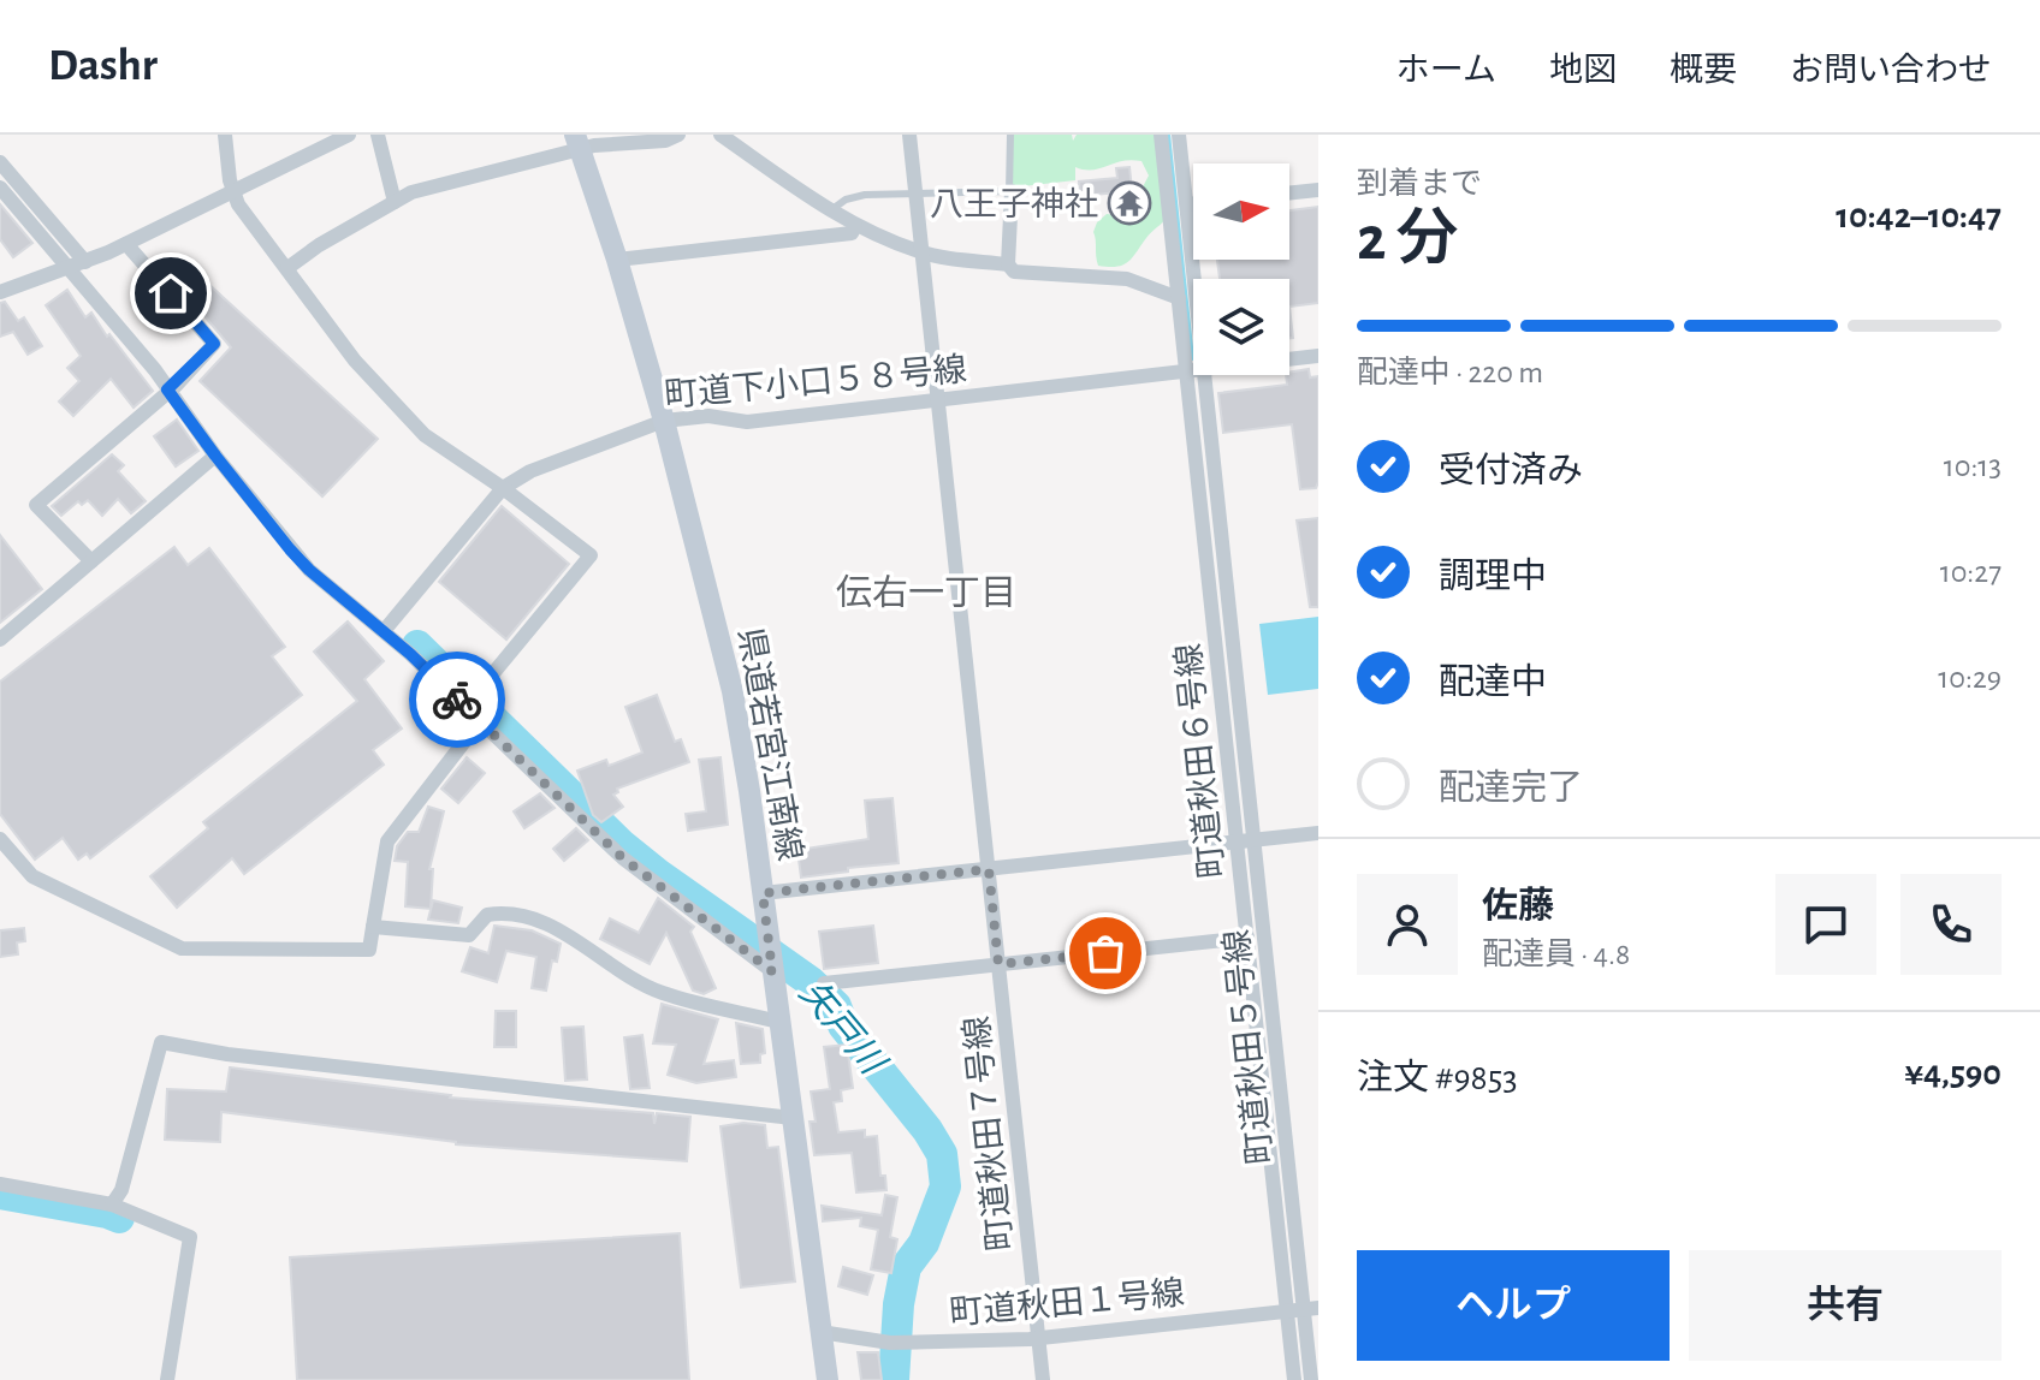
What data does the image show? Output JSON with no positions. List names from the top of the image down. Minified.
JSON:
{"streets":{"main road":["県道若宮江南線"],"street":["町道下小口５８号線","町道秋田６号線","町道秋田５号線","町道秋田７号線","町道秋田１号線"]},"crossings":[["町道下小口５８号線","県道若宮江南線"],["町道下小口５８号線","町道秋田６号線"],["町道下小口５８号線","町道秋田７号線"],["県道若宮江南線","町道秋田１号線"],["町道秋田６号線","町道秋田５号線"],["町道秋田６号線","町道秋田１号線"],["町道秋田５号線","町道秋田１号線"],["町道秋田７号線","町道秋田１号線"]],"districts":["伝右一丁目"],"water":["矢戸川"],"places":{"temple":["八王子神社"]},"north":"right","page":{"header":"Dashr","nav":["ホーム","地図","概要","お問い合わせ"],"heading":["2 分","到着まで","10:42–10:47"],"panel":["佐藤","配達員 · 4.8","注文 #9853","¥4,590"],"bar":"配達中 · 220 m","list":[["受付済み","10:13"],["調理中","10:27"],["配達中","10:29"],"配達完了"],"buttons":["ヘルプ","共有"]}}
